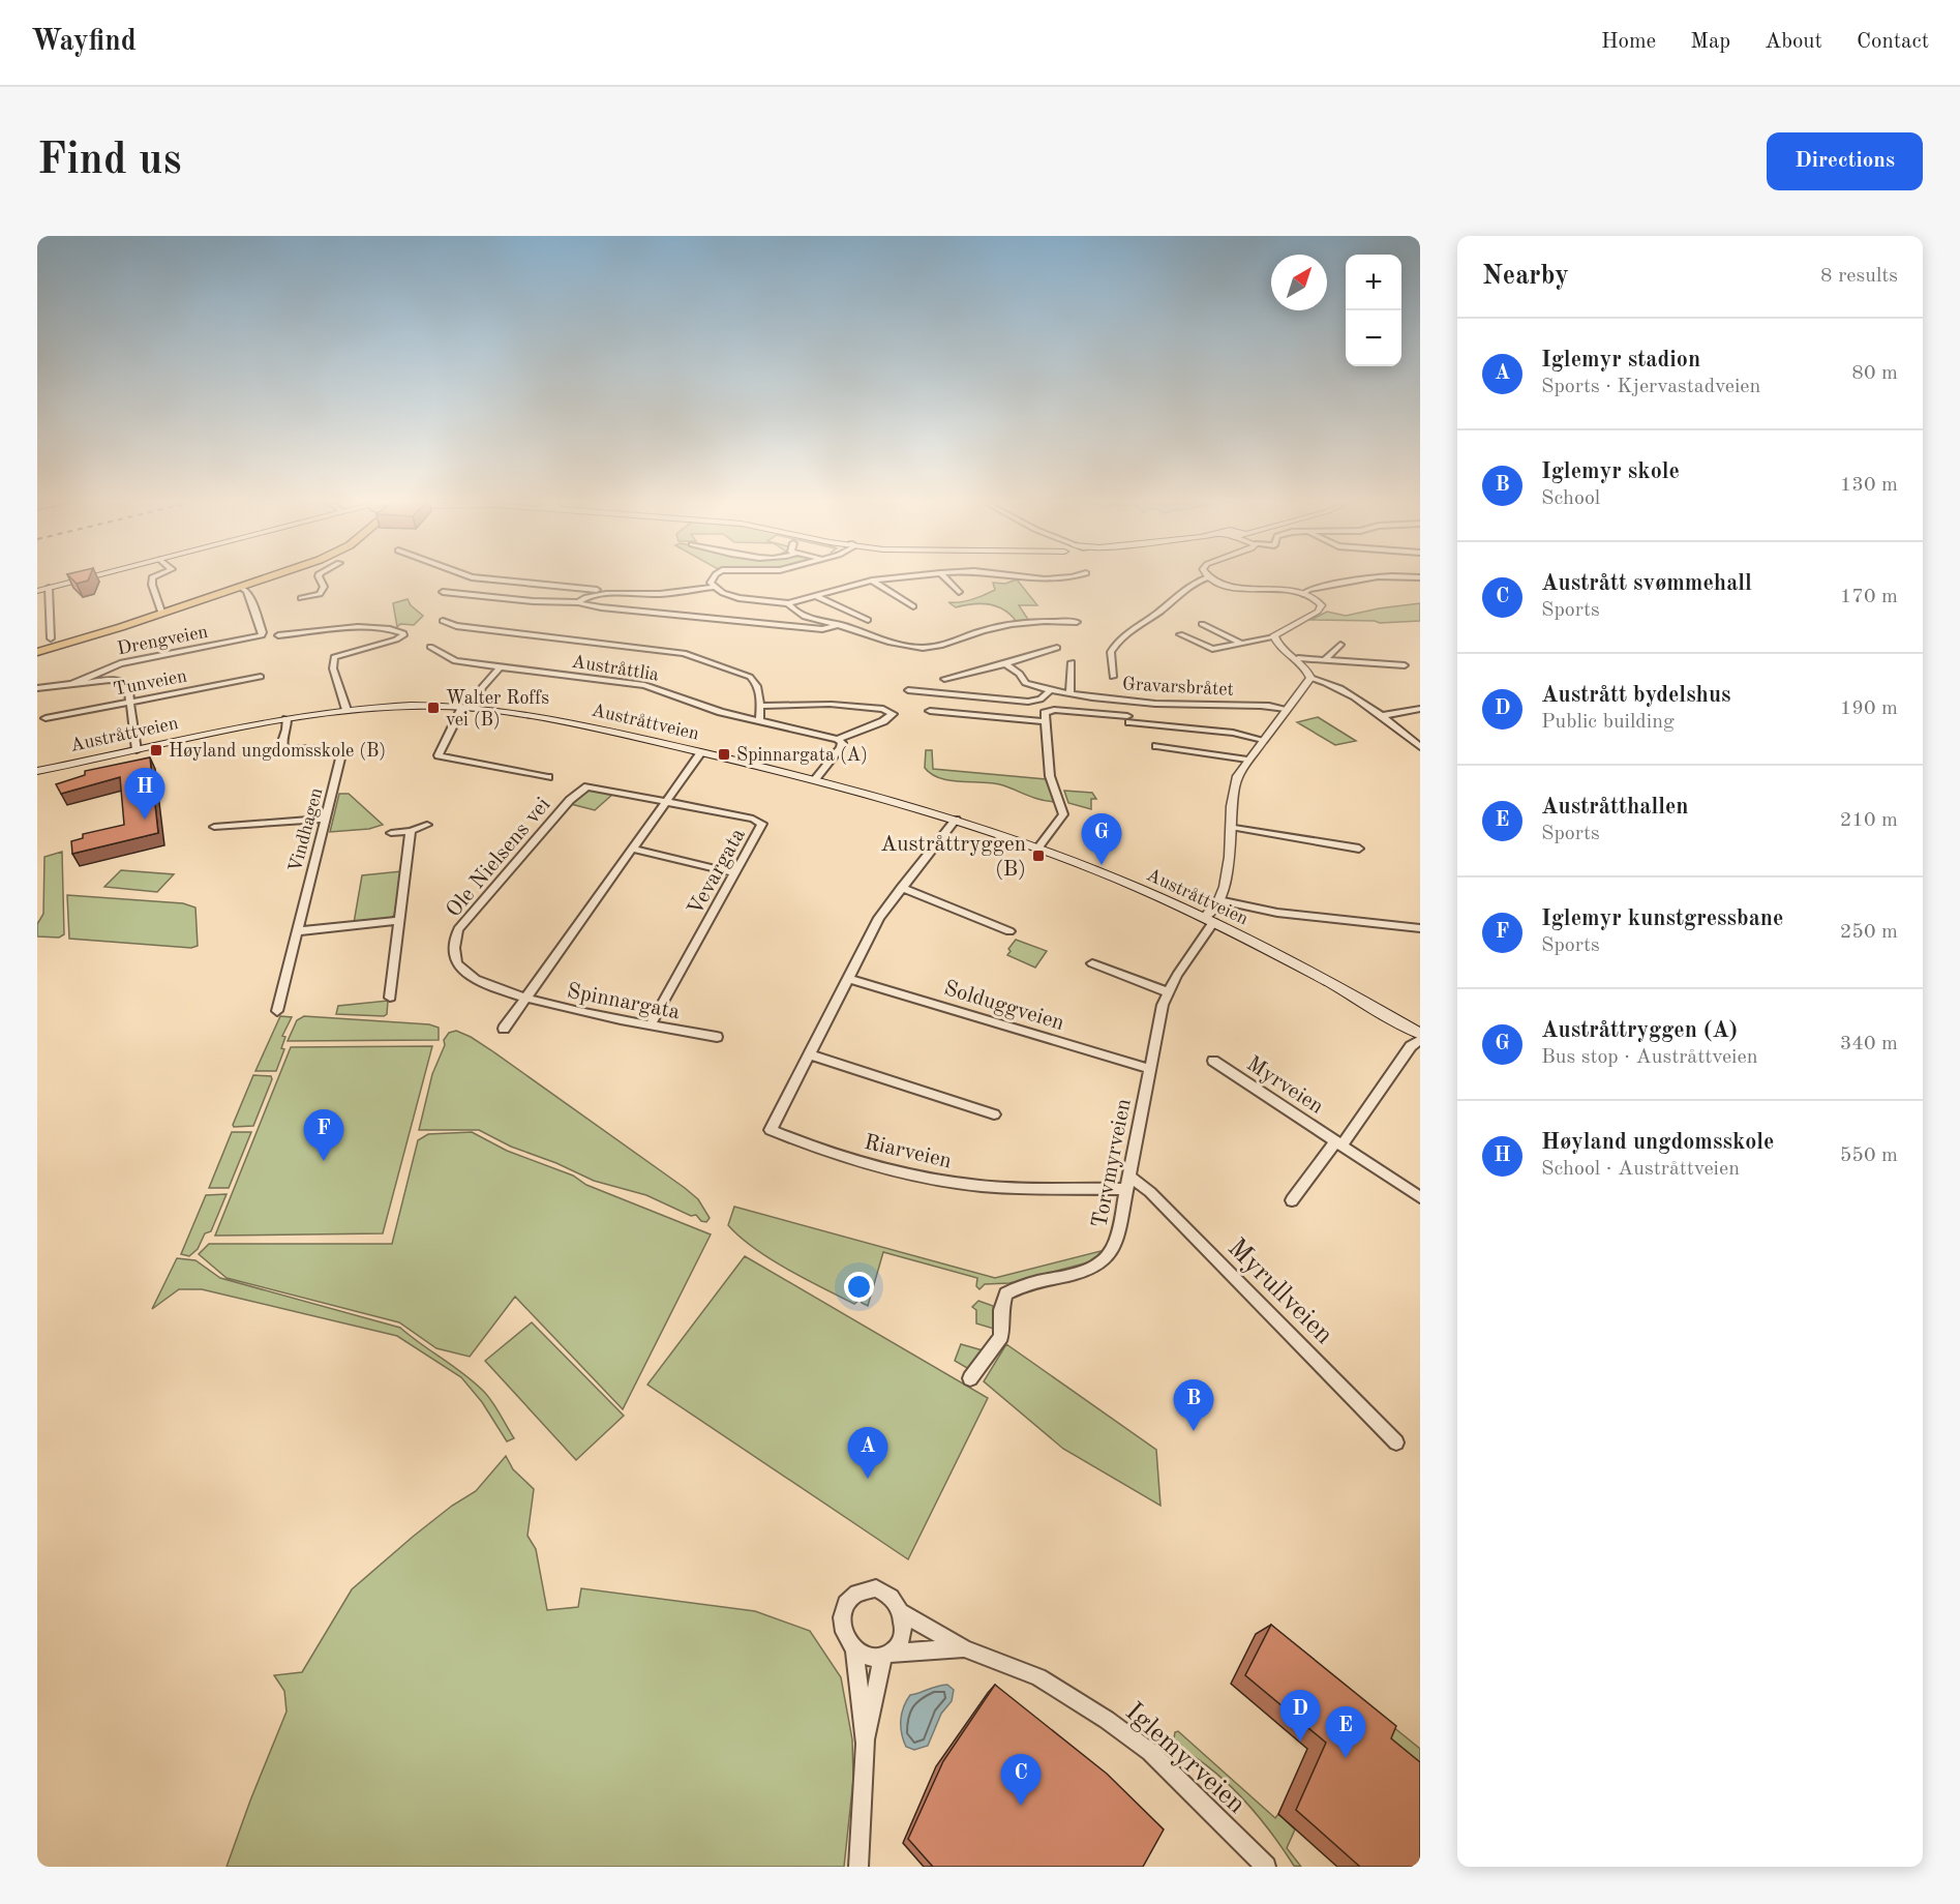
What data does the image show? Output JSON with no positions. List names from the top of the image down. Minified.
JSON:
{"streets":{"main road":["Austråttveien"],"street":["Drengveien","Austråttlia","Tunveien","Gravarsbråtet","Vindhagen","Ole Nielsens vei","Vevargata","Spinnargata","Solduggveien","Myrveien","Riarveien","Torvmyrveien","Myrullveien","Iglemyrveien"]},"crossings":[["Austråttveien","Vindhagen"],["Austråttveien","Spinnargata"],["Austråttveien","Riarveien"],["Austråttveien","Torvmyrveien"],["Ole Nielsens vei","Vevargata"],["Ole Nielsens vei","Spinnargata"],["Vevargata","Spinnargata"],["Solduggveien","Riarveien"],["Solduggveien","Torvmyrveien"],["Riarveien","Torvmyrveien"],["Riarveien","Myrullveien"],["Torvmyrveien","Myrullveien"]],"places":{"transit":["Walter Roffs vei (B)","Høyland ungdomsskole (B)","Spinnargata (A)","Austråttryggen (B)"]},"north":"top right","page":{"header":"Wayfind","nav":["Home","Map","About","Contact"],"buttons":"Directions","title":"Find us","heading":["Nearby","8 results"],"map_buttons":["+","−"],"list":[{"mark":"A","name":"Iglemyr stadion","note":"Sports · Kjervastadveien","value":"80 m"},{"mark":"B","name":"Iglemyr skole","note":"School","value":"130 m"},{"mark":"C","name":"Austrått svømmehall","note":"Sports","value":"170 m"},{"mark":"D","name":"Austrått bydelshus","note":"Public building","value":"190 m"},{"mark":"E","name":"Austråtthallen","note":"Sports","value":"210 m"},{"mark":"F","name":"Iglemyr kunstgressbane","note":"Sports","value":"250 m"},{"mark":"G","name":"Austråttryggen (A)","note":"Bus stop · Austråttveien","value":"340 m"},{"mark":"H","name":"Høyland ungdomsskole","note":"School · Austråttveien","value":"550 m"}],"pins":["H","G","F","B","A","D","E","C"]}}
